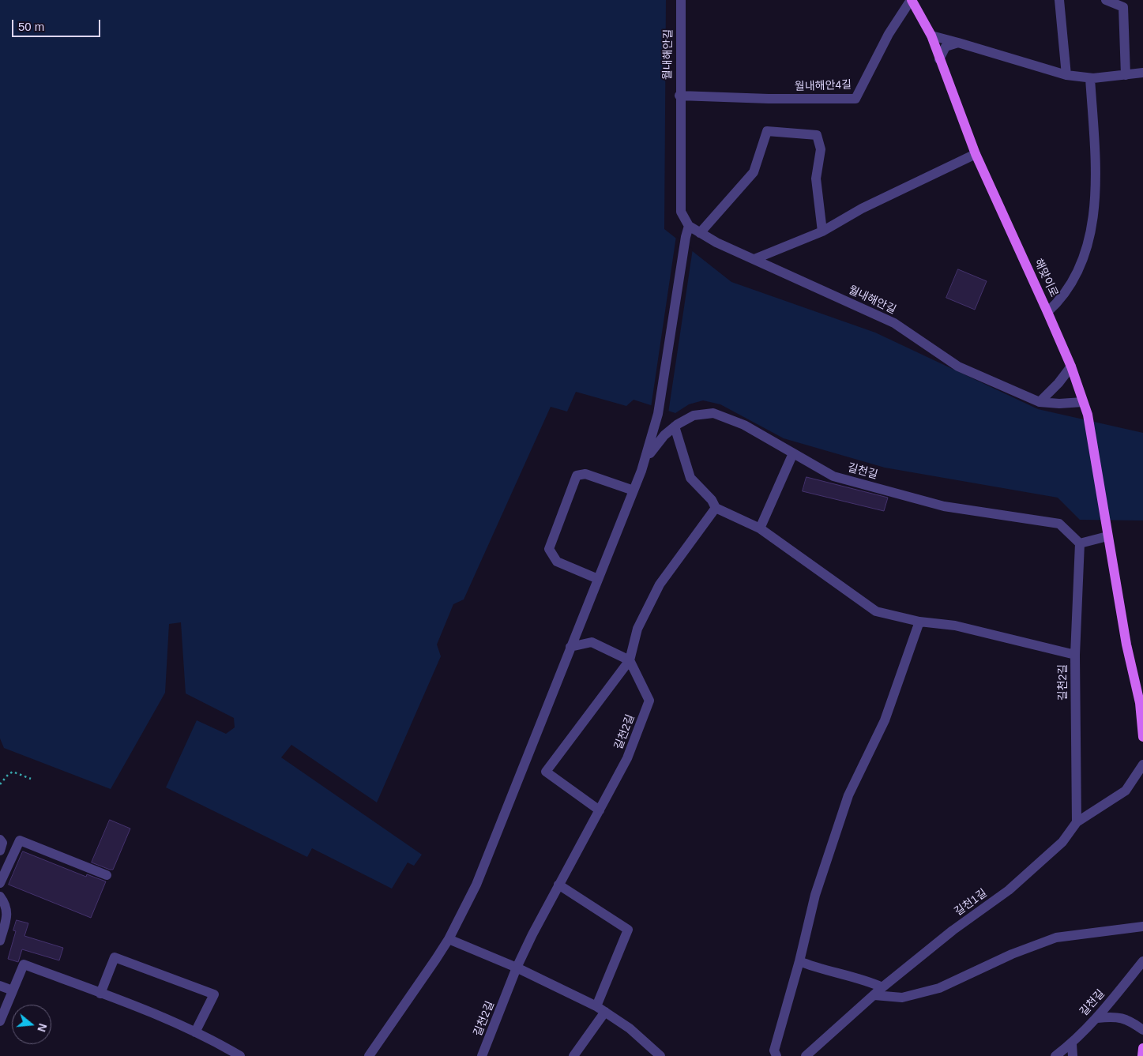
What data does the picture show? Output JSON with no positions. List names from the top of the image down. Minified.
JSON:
{"streets":{"main road":["해맞이로"],"street":["월내해안길","월내해안4길","길천길","길천2길","길천1길"]},"crossings":[["월내해안길","월내해안4길"],["월내해안길","해맞이로"],["월내해안4길","해맞이로"],["길천길","길천2길"],["길천2길","길천1길"]],"scale_bar":"50 m","north":"right"}
